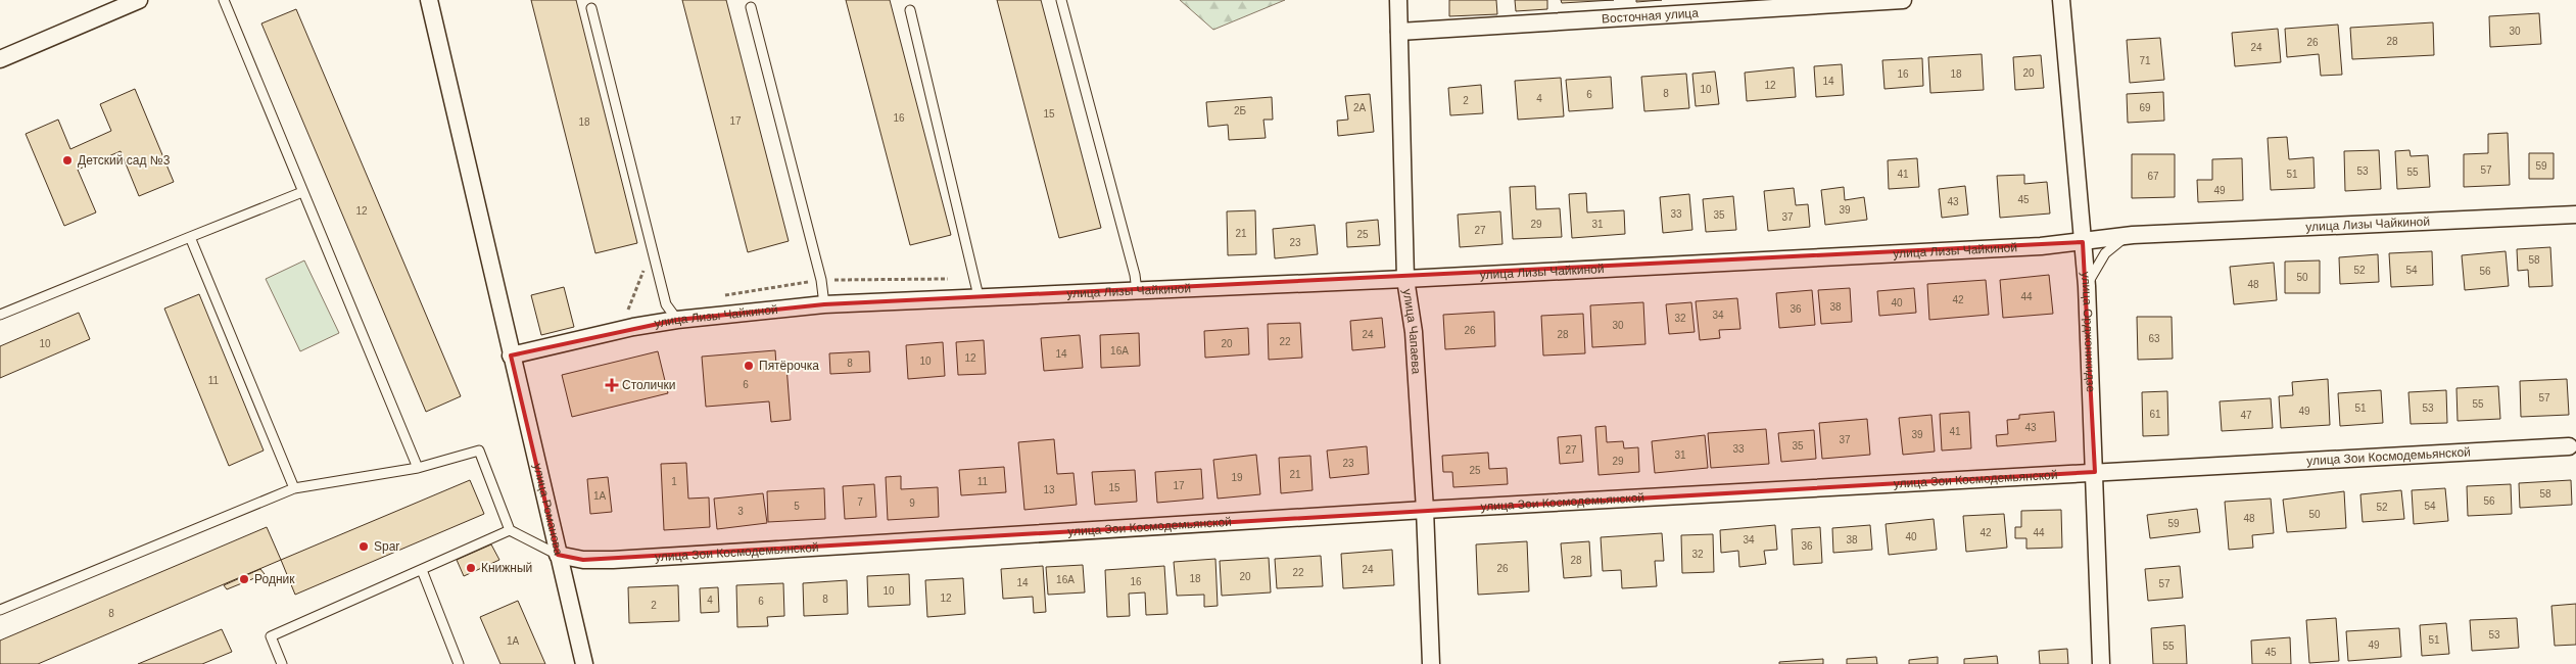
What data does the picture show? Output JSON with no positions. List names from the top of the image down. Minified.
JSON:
{"streets":{"street":["Восточная улица","улица Лизы Чайкиной","улица Чапаева","улица Орджоникидзе","улица Зои Космодемьянской","улица Романова"]},"crossings":[["Восточная улица","улица Чапаева"],["улица Лизы Чайкиной","улица Чапаева"],["улица Лизы Чайкиной","улица Орджоникидзе"],["улица Лизы Чайкиной","улица Романова"],["улица Чапаева","улица Зои Космодемьянской"],["улица Орджоникидзе","улица Зои Космодемьянской"],["улица Зои Космодемьянской","улица Романова"]],"places":{"other":["Детский сад №3","Пятёрочка","Spar","Книжный","Родник"],"health":["Столички"]},"house_numbers":["30","28","26","24","71","20","16","18","14","12","10","8","6","4","2","2А","69","2Б","15","16","17","18","59","57","53","55","41","51","67","49","45","43","39","12","33","35","37","29","31","27","21","25","23","58","52","54","56","50","48","44","42","40","38","36","34","32","30","26","24","28","63","22","10","20","16А","14","12","10","8","11","6","57","55","51","53","49","61","47","43","41","39","37","35","33","27","31","29","23","25","21","19","1","11","17","15","13","58","1А","56","7","9","5","54","52","3","50","48","59","42","44","40","34","38","36","32","28","26","24","22","20","18","16А","16","14","57","10","12","8","4","6","2","8","53","51","1А","49","55","45"]}
